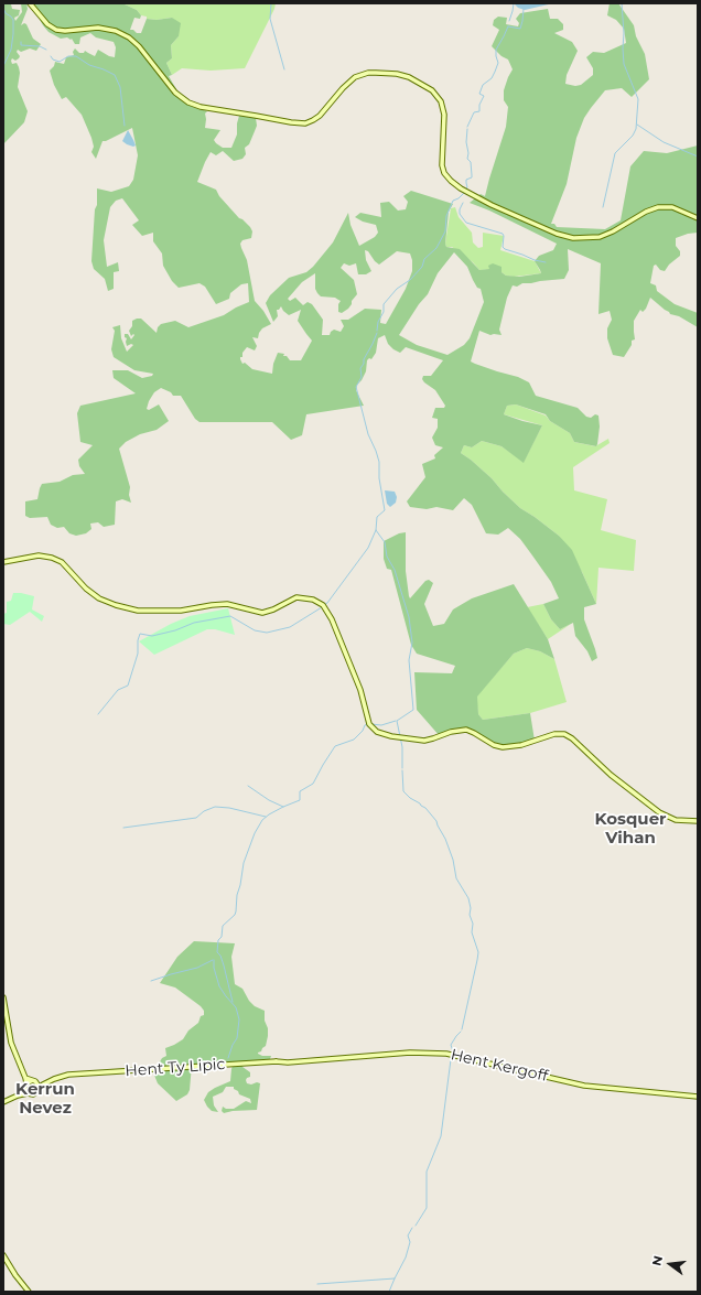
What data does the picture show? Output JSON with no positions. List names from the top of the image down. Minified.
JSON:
{"streets":{"street":["Hent Kergoff","Hent Ty Lipic"]},"crossings":[["Hent Kergoff","Hent Ty Lipic"]],"districts":["Kosquer Vihan","Kerrun Nevez"],"north":"left"}
